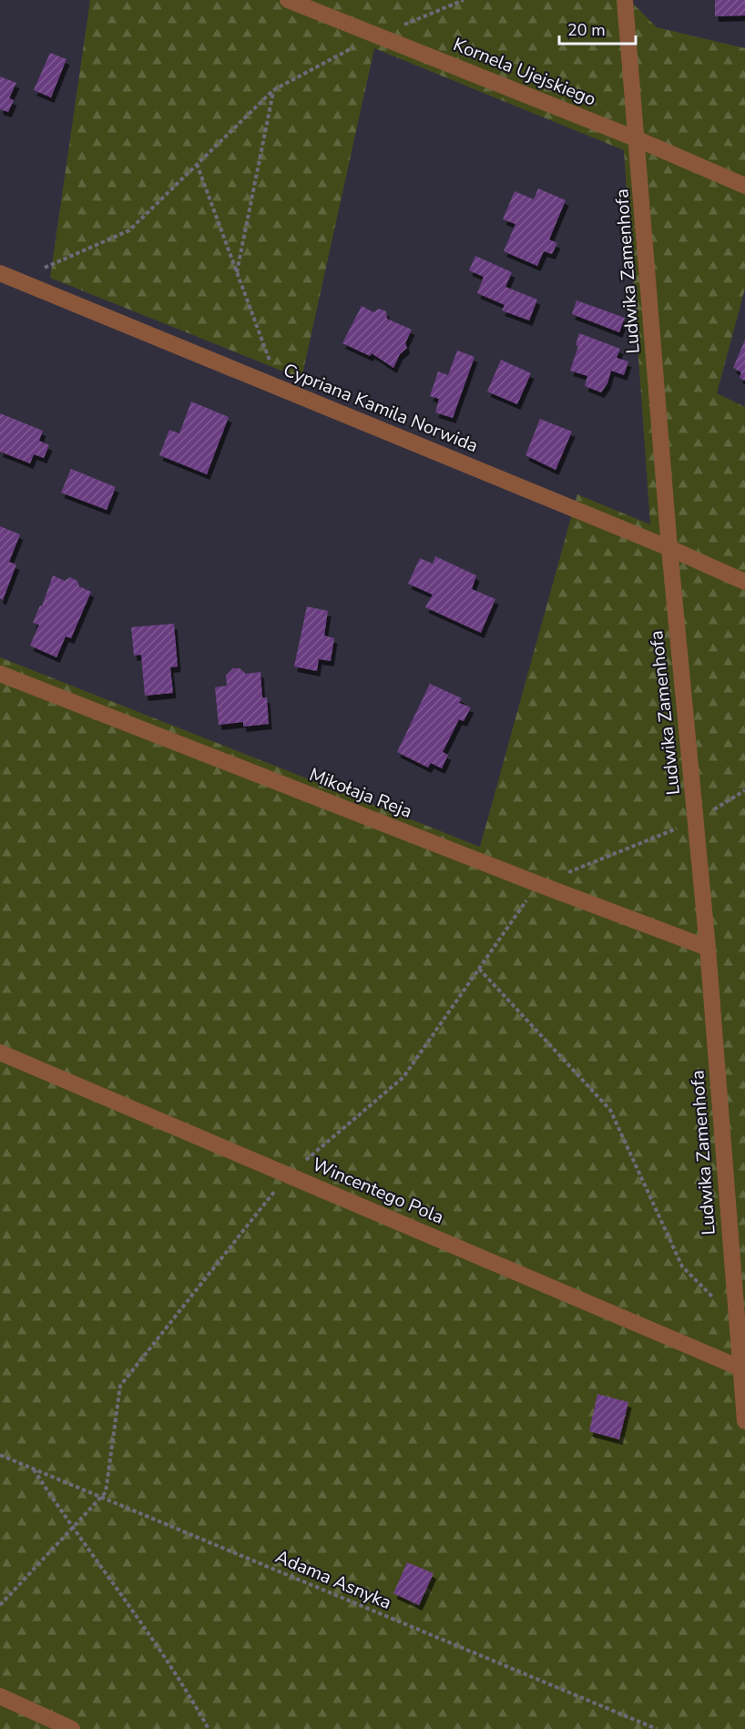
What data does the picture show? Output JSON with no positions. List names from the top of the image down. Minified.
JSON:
{"streets":{"street":["Kornela Ujejskiego","Ludwika Zamenhofa","Cypriana Kamila Norwida","Mikołaja Reja","Wincentego Pola"],"path":["Adama Asnyka"]},"crossings":[["Kornela Ujejskiego","Ludwika Zamenhofa"],["Ludwika Zamenhofa","Cypriana Kamila Norwida"],["Ludwika Zamenhofa","Mikołaja Reja"],["Ludwika Zamenhofa","Wincentego Pola"]],"scale_bar":"20 m"}
